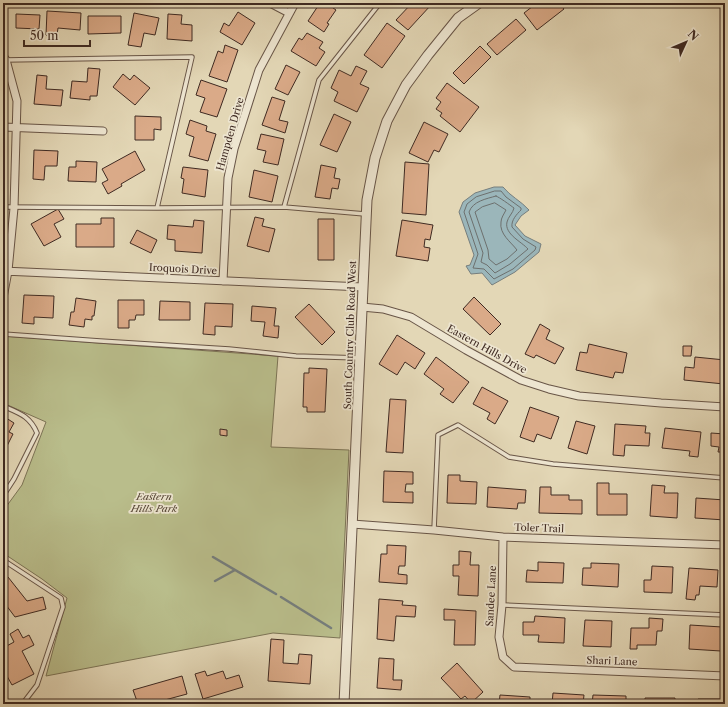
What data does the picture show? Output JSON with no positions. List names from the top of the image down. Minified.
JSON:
{"streets":{"street":["Hampden Drive","Iroquois Drive","South Country Club Road West","Eastern Hills Drive","Toler Trail","Sandee Lane","Shari Lane"]},"crossings":[["Hampden Drive","Iroquois Drive"],["Iroquois Drive","South Country Club Road West"],["South Country Club Road West","Eastern Hills Drive"],["South Country Club Road West","Toler Trail"],["Toler Trail","Sandee Lane"],["Sandee Lane","Shari Lane"]],"parks":["Eastern Hills Park"],"scale_bar":"50 m","north":"top right"}
